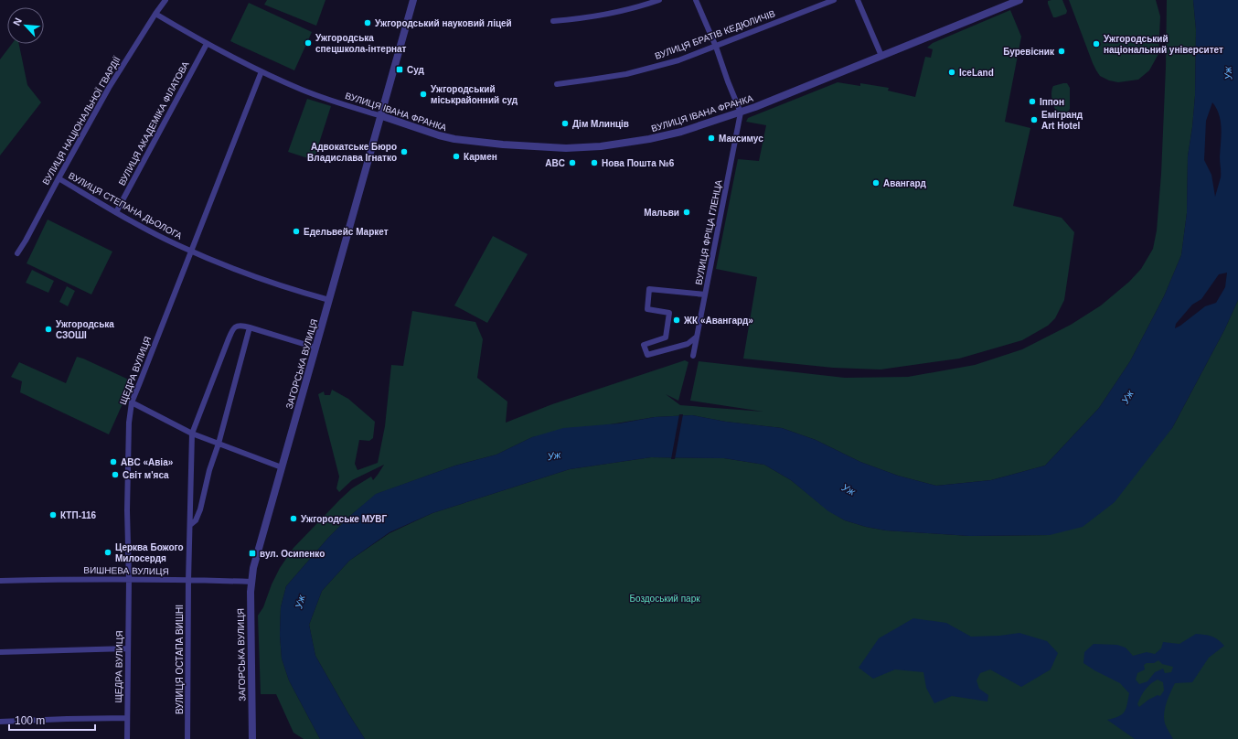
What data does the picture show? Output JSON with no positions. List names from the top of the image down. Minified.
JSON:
{"streets":{"street":["ВУЛИЦЯ БРАТІВ КЕДЮЛИЧІВ","ВУЛИЦЯ ІВАНА ФРАНКА","ВУЛИЦЯ НАЦІОНАЛЬНОЇ ГВАРДІЇ","ВУЛИЦЯ АКАДЕМІКА ФІЛАТОВА","ВУЛИЦЯ СТЕПАНА ДЬОЛОГА","ВУЛИЦЯ ФРІЦА ГЛЕНЦА","ЗАГОРСЬКА ВУЛИЦЯ","ЩЕДРА ВУЛИЦЯ","ВИШНЕВА ВУЛИЦЯ","ВУЛИЦЯ ОСТАПА ВИШНІ"]},"crossings":[["ВУЛИЦЯ ІВАНА ФРАНКА","ВУЛИЦЯ НАЦІОНАЛЬНОЇ ГВАРДІЇ"],["ВУЛИЦЯ ІВАНА ФРАНКА","ВУЛИЦЯ АКАДЕМІКА ФІЛАТОВА"],["ВУЛИЦЯ ІВАНА ФРАНКА","ВУЛИЦЯ ФРІЦА ГЛЕНЦА"],["ВУЛИЦЯ ІВАНА ФРАНКА","ЗАГОРСЬКА ВУЛИЦЯ"],["ВУЛИЦЯ ІВАНА ФРАНКА","ЩЕДРА ВУЛИЦЯ"],["ВУЛИЦЯ НАЦІОНАЛЬНОЇ ГВАРДІЇ","ВУЛИЦЯ СТЕПАНА ДЬОЛОГА"],["ВУЛИЦЯ АКАДЕМІКА ФІЛАТОВА","ВУЛИЦЯ СТЕПАНА ДЬОЛОГА"],["ВУЛИЦЯ СТЕПАНА ДЬОЛОГА","ЗАГОРСЬКА ВУЛИЦЯ"],["ВУЛИЦЯ СТЕПАНА ДЬОЛОГА","ЩЕДРА ВУЛИЦЯ"],["ЗАГОРСЬКА ВУЛИЦЯ","ВИШНЕВА ВУЛИЦЯ"],["ЩЕДРА ВУЛИЦЯ","ВИШНЕВА ВУЛИЦЯ"],["ВИШНЕВА ВУЛИЦЯ","ВУЛИЦЯ ОСТАПА ВИШНІ"]],"water":["Уж"],"parks":["Боздоський парк"],"places":{"other":["Ужгородський науковий ліцей","Ужгородська спецшкола-інтернат","Ужгородський національний університет","Буревісник","IceLand","Ужгородський міськрайонний суд","Іппон","Емігранд Art Hotel","Дім Млинців","Максимус","Адвокатське Бюро Владислава Ігнатко","Кармен","ABC","Нова Пошта №6","Авангард","Мальви","Едельвейс Маркет","ЖК «Авангард»","Ужгородська СЗОШІ","ABC «Авіа»","Світ м'яса","КТП-116","Ужгородське МУВГ","Церква Божого Милосердя"],"transit":["Суд","вул. Осипенко"]},"scale_bar":"100 m","north":"top left"}
